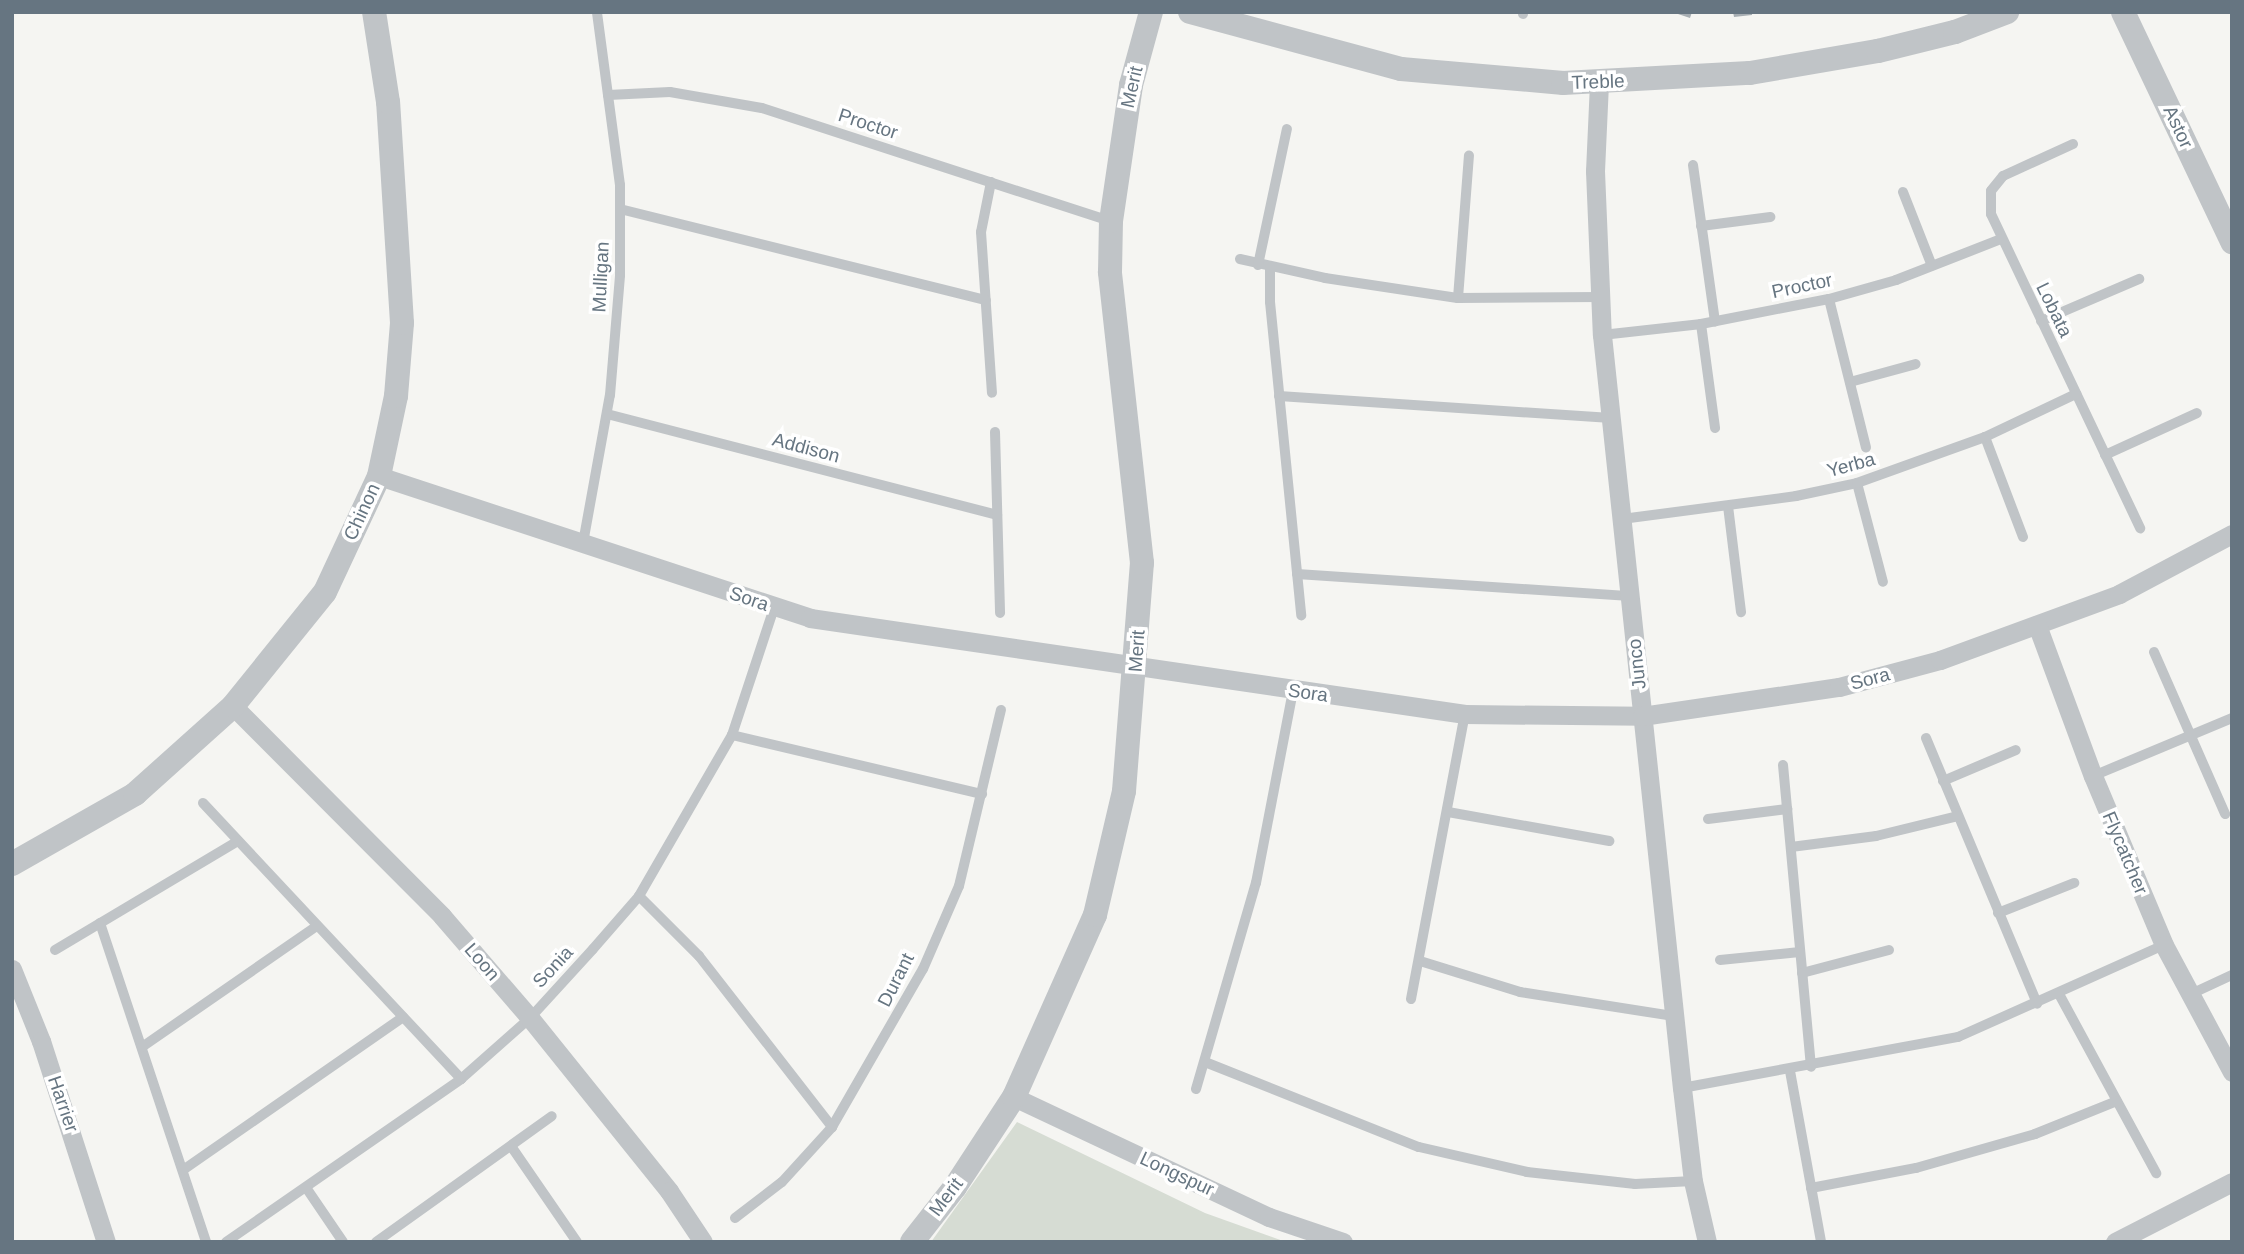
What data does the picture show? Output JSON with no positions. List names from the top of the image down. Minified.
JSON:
{"streets":{"street":["Treble","Merit","Astor","Chinon","Sora","Junco","Flycatcher","Loon","Harrier","Longspur"],"lane":["Proctor","Mulligan","Lobata","Addison","Yerba","Sonia","Durant"]},"crossings":[["Treble","Junco"],["Merit","Proctor"],["Merit","Sora"],["Merit","Longspur"],["Proctor","Mulligan"],["Proctor","Lobata"],["Proctor","Junco"],["Mulligan","Addison"],["Mulligan","Sora"],["Lobata","Yerba"],["Yerba","Junco"],["Chinon","Sora"],["Chinon","Loon"],["Sora","Junco"],["Sora","Flycatcher"],["Sora","Sonia"],["Loon","Sonia"]]}
